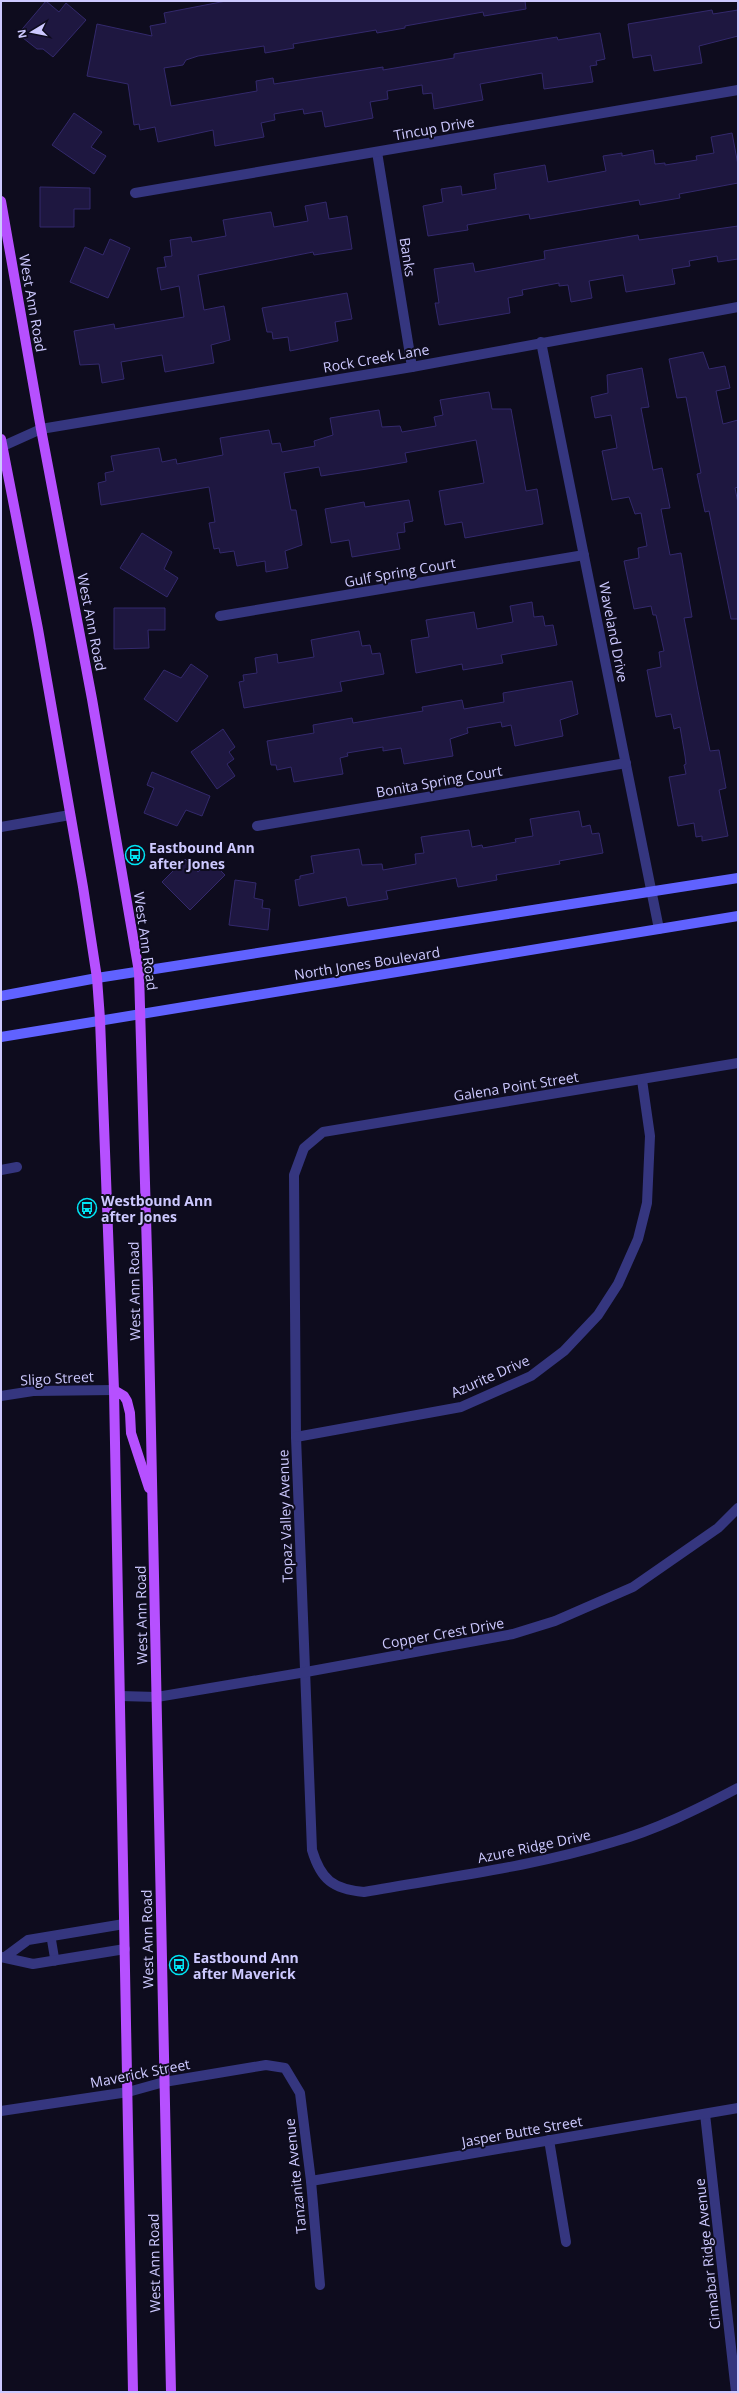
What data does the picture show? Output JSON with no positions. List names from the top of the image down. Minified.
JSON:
{"streets":{"main road":["West Ann Road","North Jones Boulevard"],"street":["Tincup Drive","Banks","Rock Creek Lane","Gulf Spring Court","Waveland Drive","Bonita Spring Court","Galena Point Street","Azurite Drive","Sligo Street","Topaz Valley Avenue","Copper Crest Drive","Azure Ridge Drive","Maverick Street","Jasper Butte Street","Tanzanite Avenue","Cinnabar Ridge Avenue"]},"crossings":[["Tincup Drive","Banks"],["Banks","Rock Creek Lane"],["West Ann Road","Rock Creek Lane"],["West Ann Road","North Jones Boulevard"],["West Ann Road","Sligo Street"],["West Ann Road","Copper Crest Drive"],["West Ann Road","Maverick Street"],["Rock Creek Lane","Waveland Drive"],["Gulf Spring Court","Waveland Drive"],["Waveland Drive","Bonita Spring Court"],["Waveland Drive","North Jones Boulevard"],["Galena Point Street","Azurite Drive"],["Galena Point Street","Topaz Valley Avenue"],["Azurite Drive","Topaz Valley Avenue"],["Topaz Valley Avenue","Copper Crest Drive"],["Topaz Valley Avenue","Azure Ridge Drive"],["Maverick Street","Tanzanite Avenue"],["Jasper Butte Street","Tanzanite Avenue"],["Jasper Butte Street","Cinnabar Ridge Avenue"]],"places":{"bus stop":["Eastbound Ann after Jones","Westbound Ann after Jones","Eastbound Ann after Maverick"]},"north":"left"}
